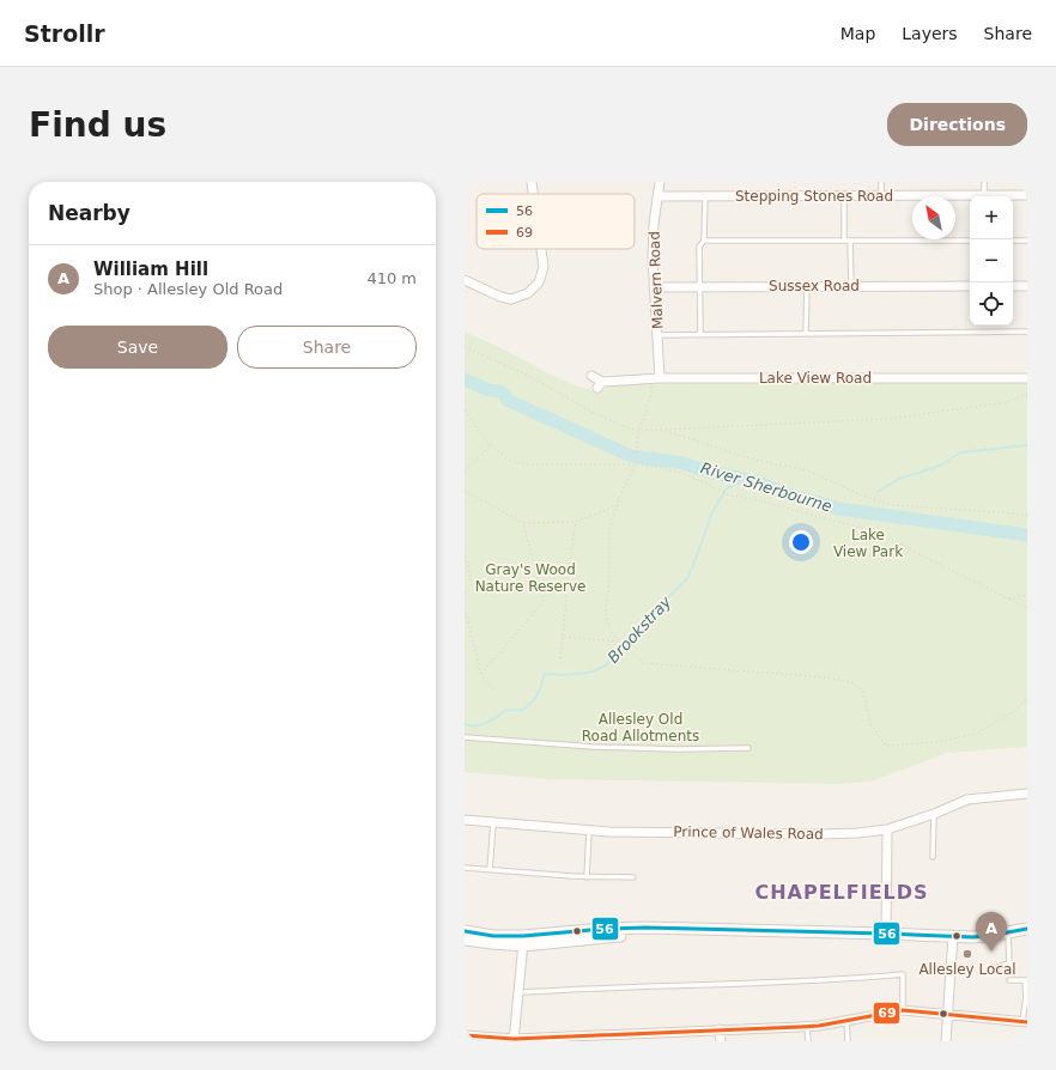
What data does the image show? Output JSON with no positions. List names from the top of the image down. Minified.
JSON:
{"streets":{"street":["Stepping Stones Road","Malvern Road","Sussex Road","Lake View Road","Prince of Wales Road"]},"crossings":[["Stepping Stones Road","Malvern Road"],["Malvern Road","Sussex Road"],["Malvern Road","Lake View Road"]],"districts":["CHAPELFIELDS"],"water":["River Sherbourne","Brookstray"],"parks":["Lake View Park","Gray's Wood Nature Reserve","Allesley Old Road Allotments"],"places":["Allesley Local"],"lines":["transit line 56","transit line 69"],"legend":["56","69"],"north":"top left","page":{"header":"Strollr","nav":["Map","Layers","Share"],"buttons":["Directions",["Save","Share"]],"title":"Find us","heading":"Nearby","map_buttons":["+","−"],"list":[{"mark":"A","name":"William Hill","note":"Shop · Allesley Old Road","value":"410 m"}],"pins":"A"}}
